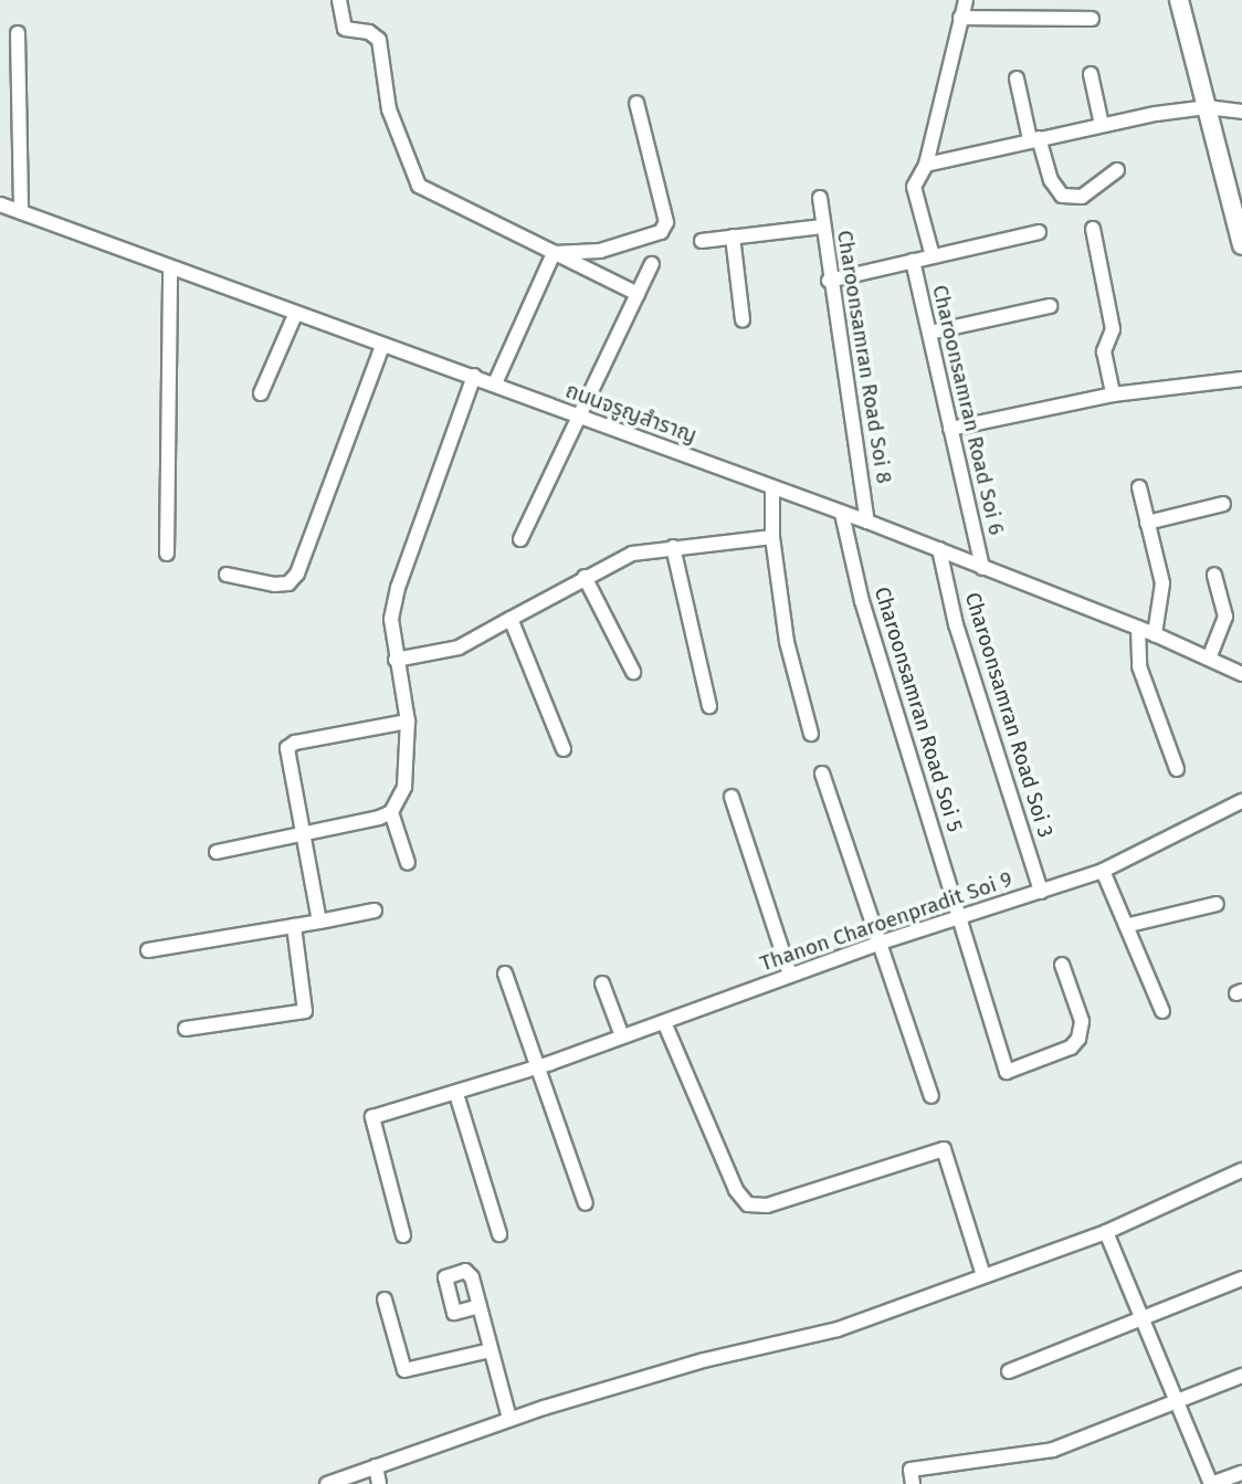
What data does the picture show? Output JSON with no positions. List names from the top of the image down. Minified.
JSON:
{"streets":{"street":["Charoonsamran Road Soi 8","Charoonsamran Road Soi 6","ถนนจรูญสำราญ","Charoonsamran Road Soi 5","Charoonsamran Road Soi 3","Thanon Charoenpradit Soi 9"]},"crossings":[["Charoonsamran Road Soi 8","ถนนจรูญสำราญ"],["Charoonsamran Road Soi 6","ถนนจรูญสำราญ"],["ถนนจรูญสำราญ","Charoonsamran Road Soi 5"],["ถนนจรูญสำราญ","Charoonsamran Road Soi 3"],["Charoonsamran Road Soi 5","Thanon Charoenpradit Soi 9"],["Charoonsamran Road Soi 3","Thanon Charoenpradit Soi 9"]]}
